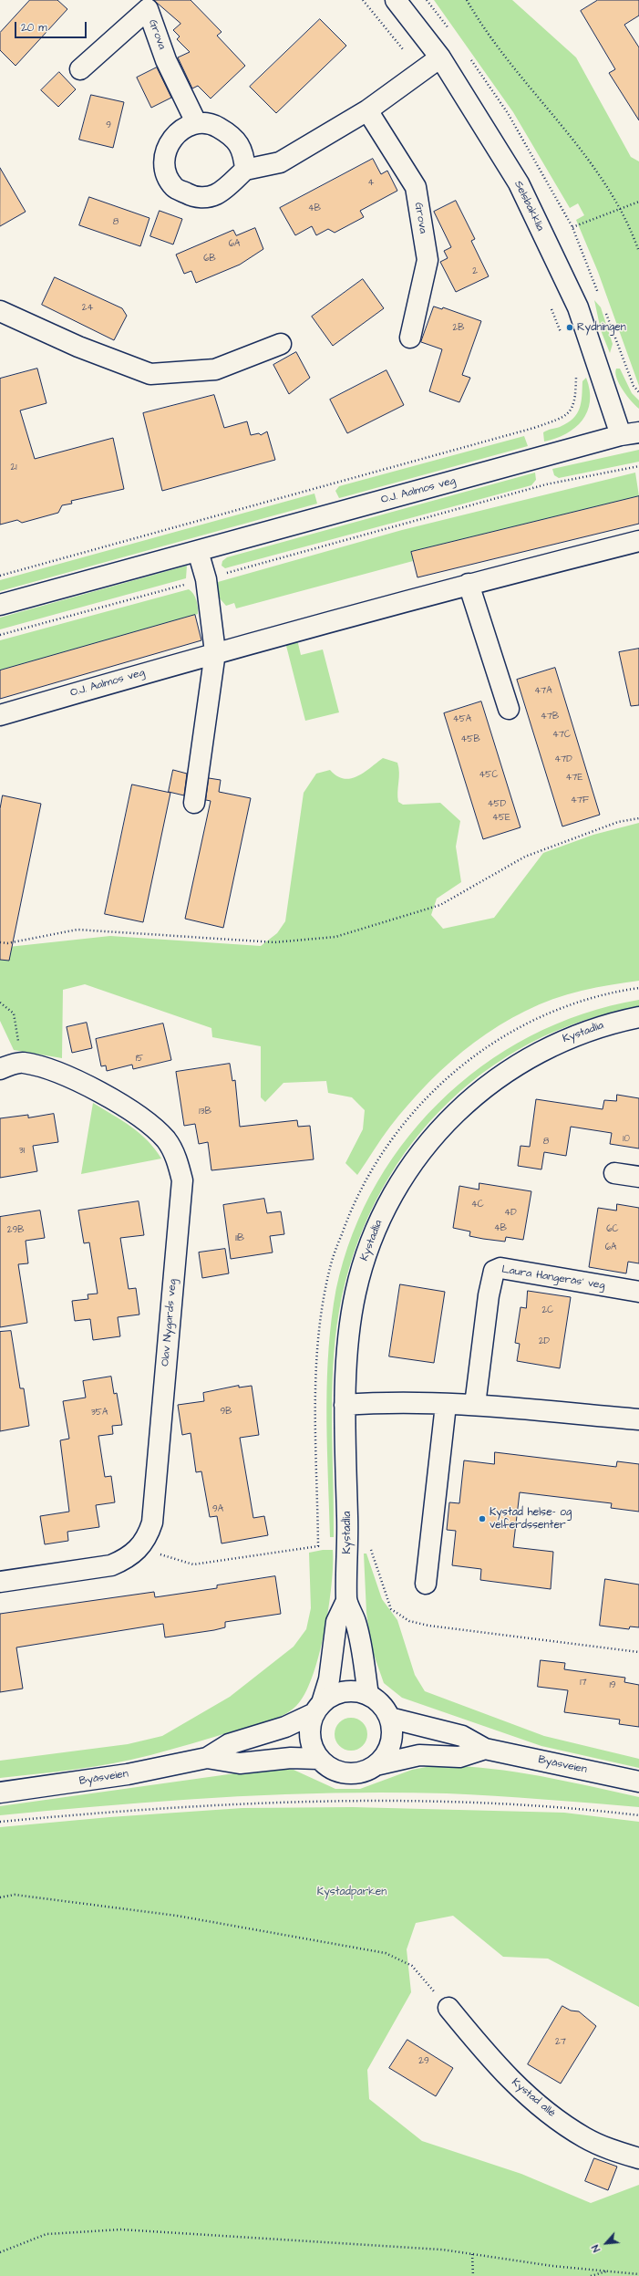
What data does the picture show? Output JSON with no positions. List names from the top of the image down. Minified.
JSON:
{"streets":{"street":["Grova","Selsbakklia","O.J. Aalmos veg","Kystadlia","Laura Hangerås' veg","Olav Nygards veg","Byåsveien","Kystad allé"]},"crossings":[["Selsbakklia","O.J. Aalmos veg"],["Kystadlia","Byåsveien"]],"parks":["Kystadparken"],"places":["Rydningen","Kystad helse- og velferdssenter"],"house_numbers":["9","4","4B","8","6A","6B","2","24","2B","21","47A","47B","45A","47C","45B","47D","45C","47E","47F","45D","45E","15","13B","10","8","31","4C","4D","4B","6C","29B","11B","6A","2C","2D","9B","35A","9A","17","19","27","29"],"scale_bar":"20 m","north":"bottom left"}
